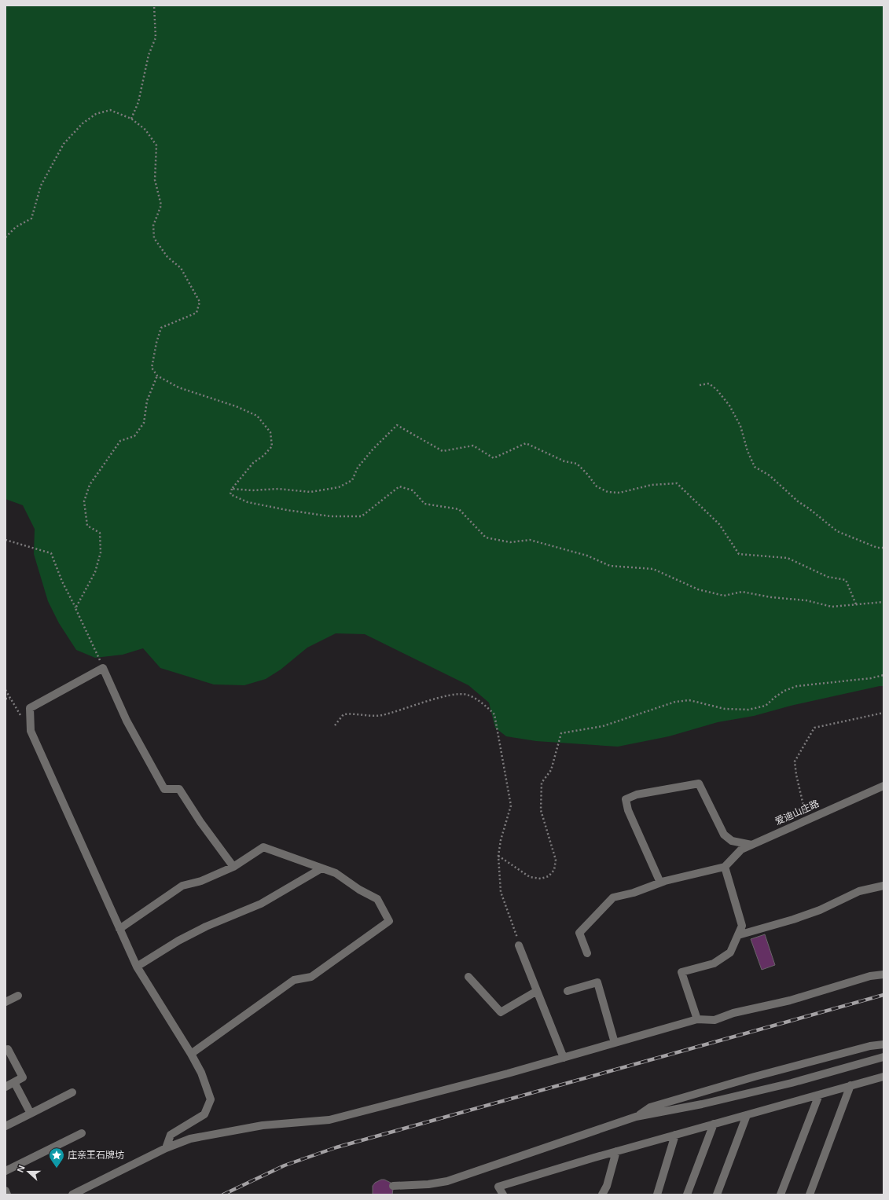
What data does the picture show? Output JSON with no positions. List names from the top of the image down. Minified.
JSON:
{"streets":{"street":["爱迪山庄路"]},"places":{"place":["庄亲王石牌坊"]},"north":"left"}
